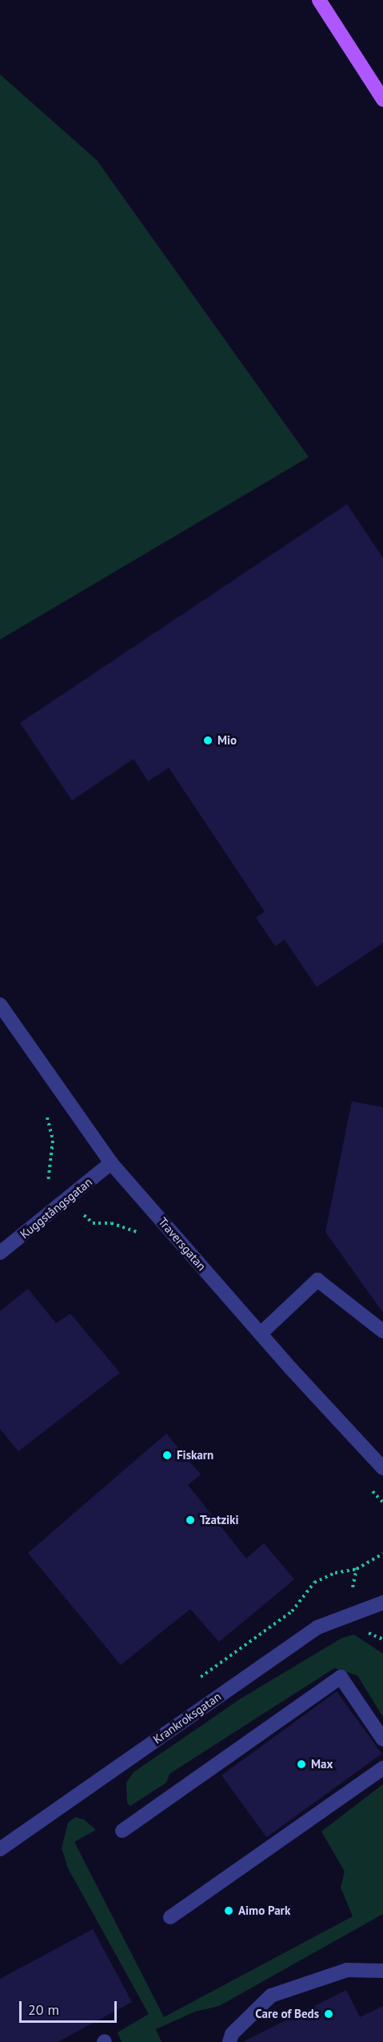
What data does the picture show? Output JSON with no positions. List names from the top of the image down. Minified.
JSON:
{"streets":{"street":["Kuggstångsgatan","Traversgatan","Krankroksgatan"]},"crossings":[["Kuggstångsgatan","Traversgatan"]],"places":["Mio","Fiskarn","Tzatziki","Max","Aimo Park","Care of Beds"],"scale_bar":"20 m"}
